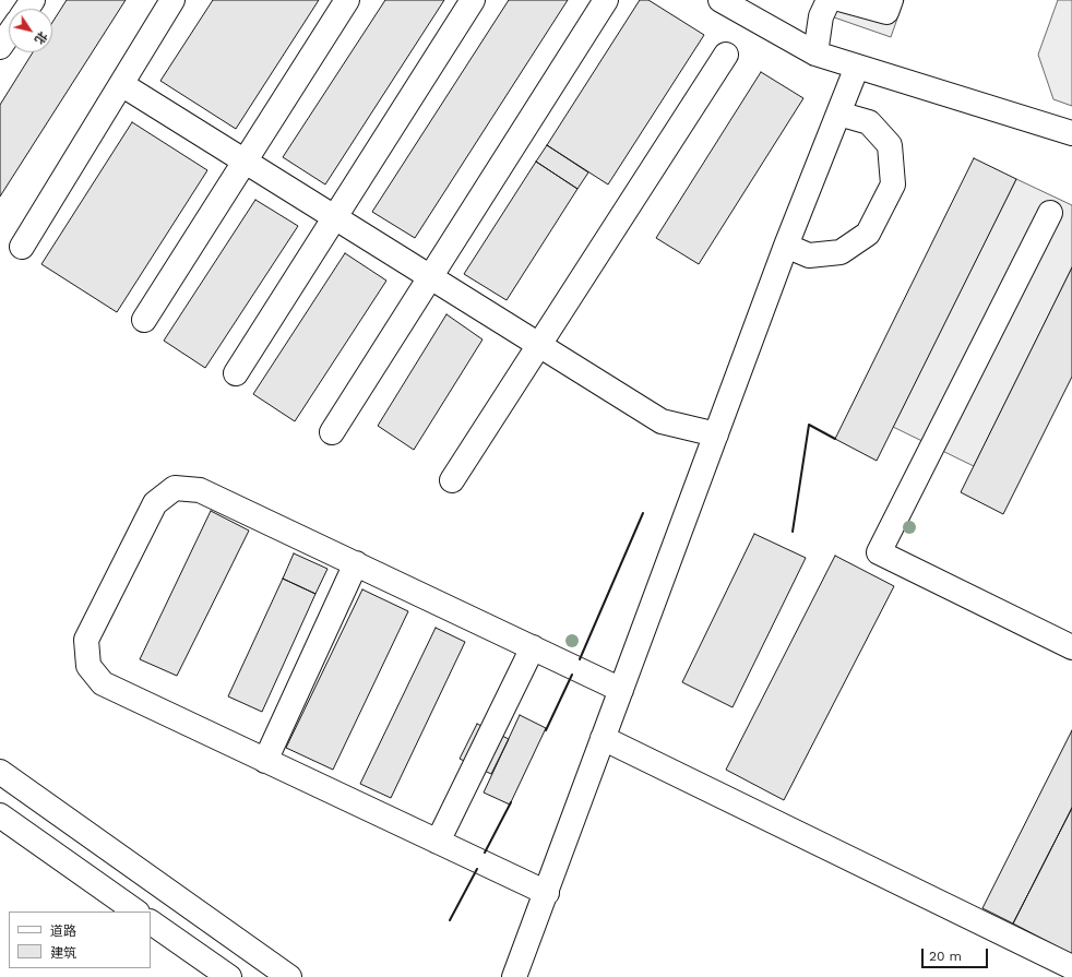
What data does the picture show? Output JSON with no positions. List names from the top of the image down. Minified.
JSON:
{"legend":["道路","建筑"],"scale_bar":"20 m","north":"bottom right"}
